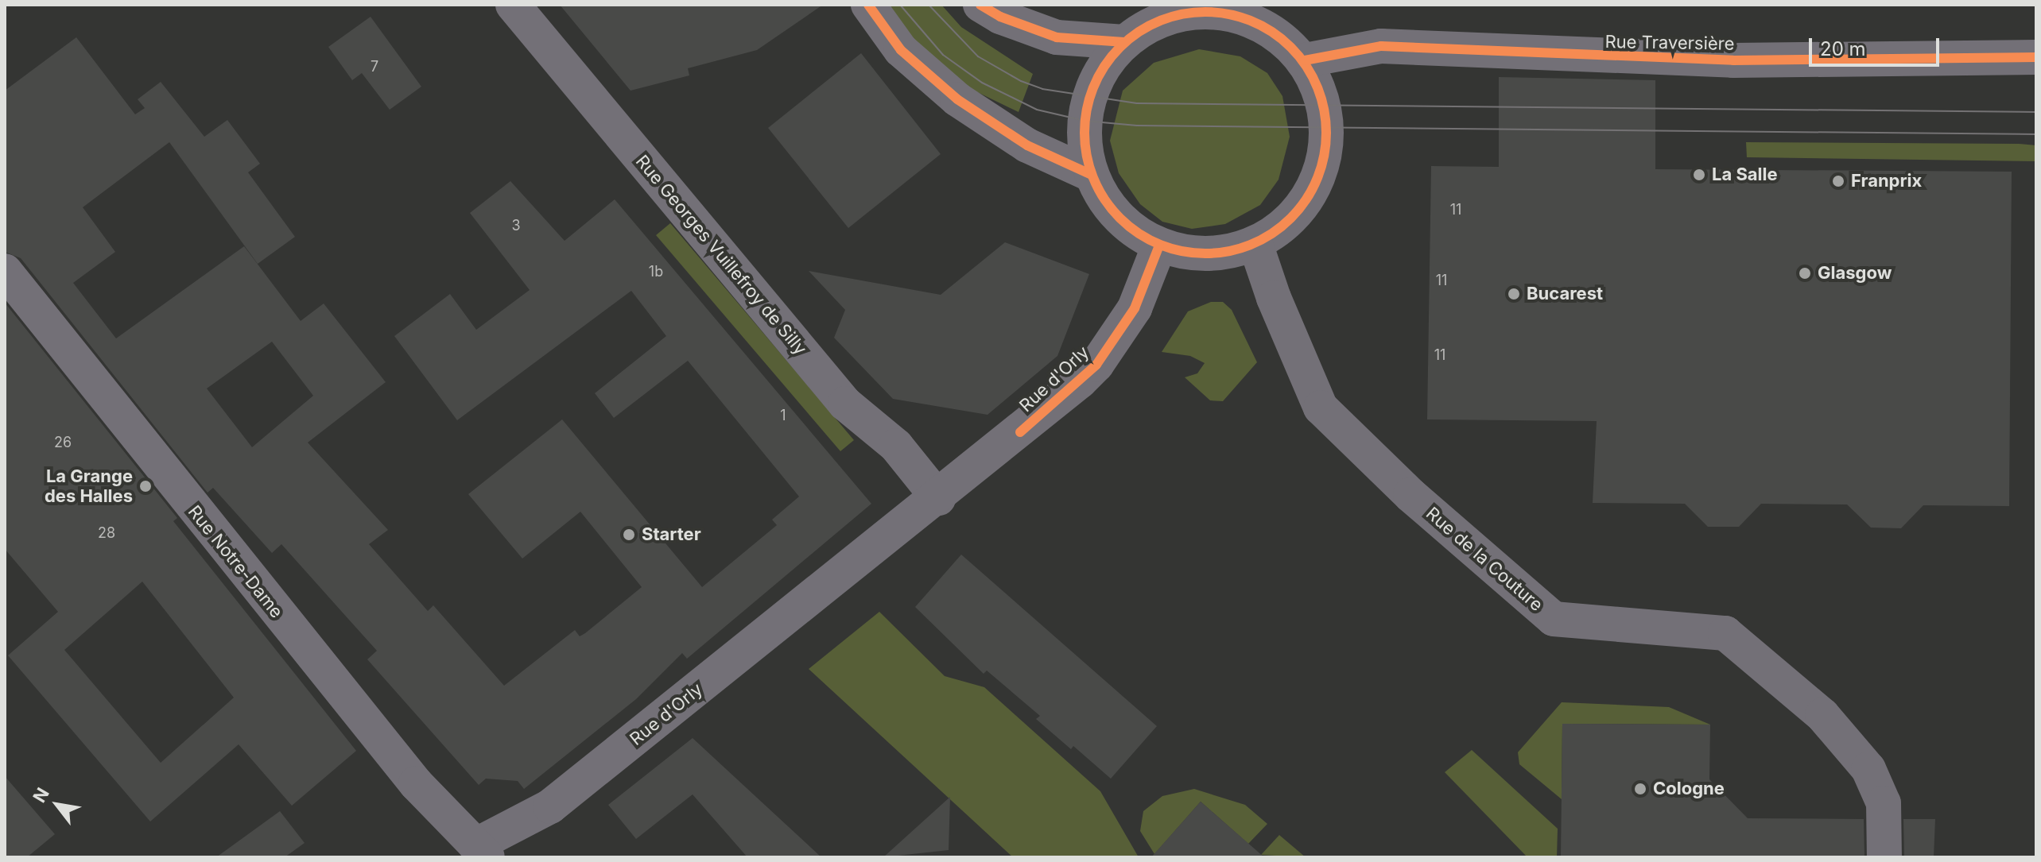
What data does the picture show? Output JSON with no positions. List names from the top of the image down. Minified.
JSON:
{"streets":{"street":["Rue Traversière","Rue Georges Vuillefroy de Silly","Rue d'Orly","Rue de la Couture","Rue Notre-Dame"]},"crossings":[["Rue Georges Vuillefroy de Silly","Rue d'Orly"],["Rue d'Orly","Rue Notre-Dame"]],"places":["La Salle","Franprix","Glasgow","Bucarest","La Grange des Halles","Starter","Cologne"],"house_numbers":["7","11","3","1b","11","11","1","26","28"],"scale_bar":"20 m","north":"top left"}
